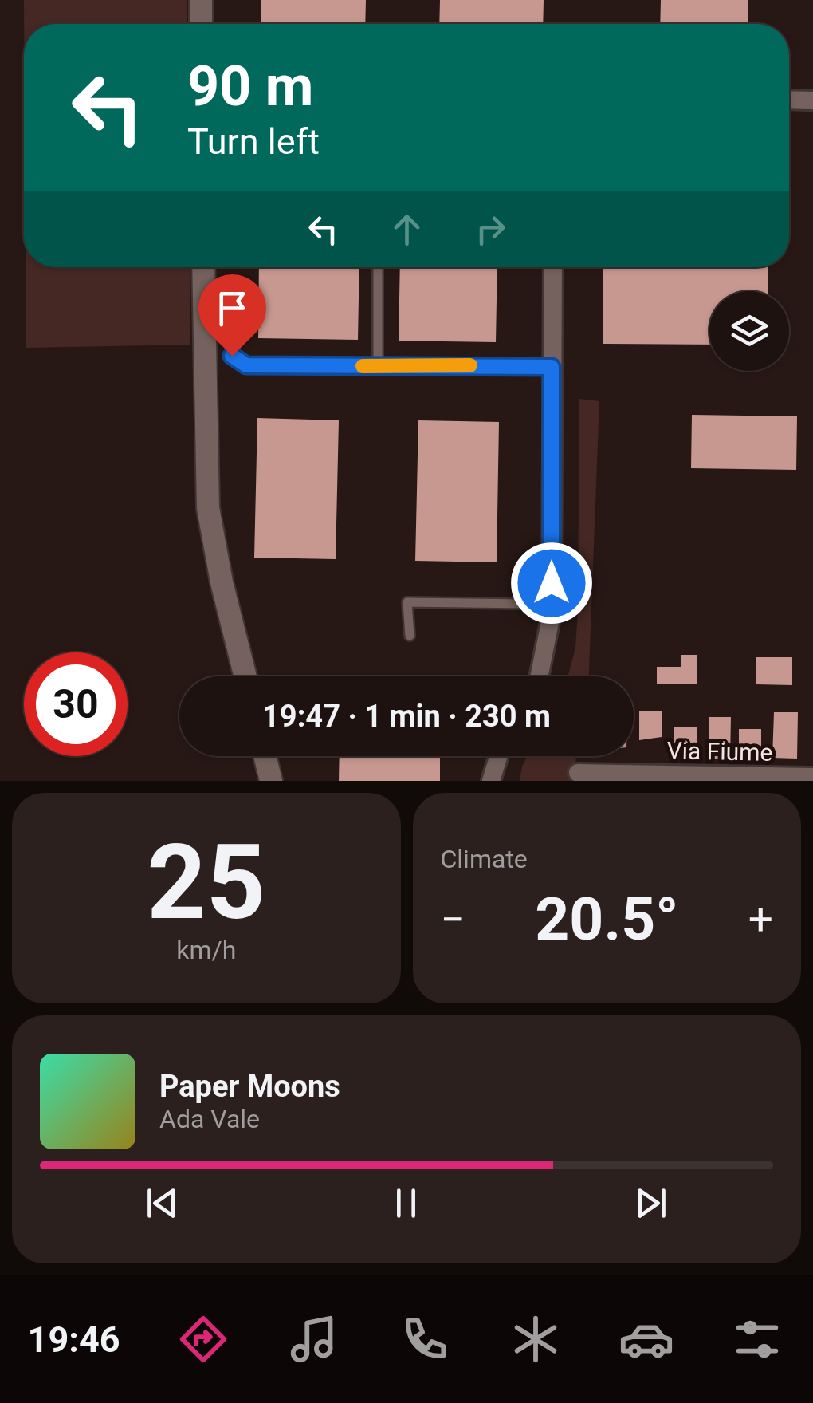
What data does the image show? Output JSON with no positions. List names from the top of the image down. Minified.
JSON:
{"streets":{"street":["Via Fiume"]},"page":{"turn":["90 m","Turn left"],"limit":"30","trip":"19:47 · 1 min · 230 m","tile":[["25","km/h"],"Climate"],"heat":["−","20.5°","+"],"song":["Paper Moons","Ada Vale"],"tabs":"19:46"}}
